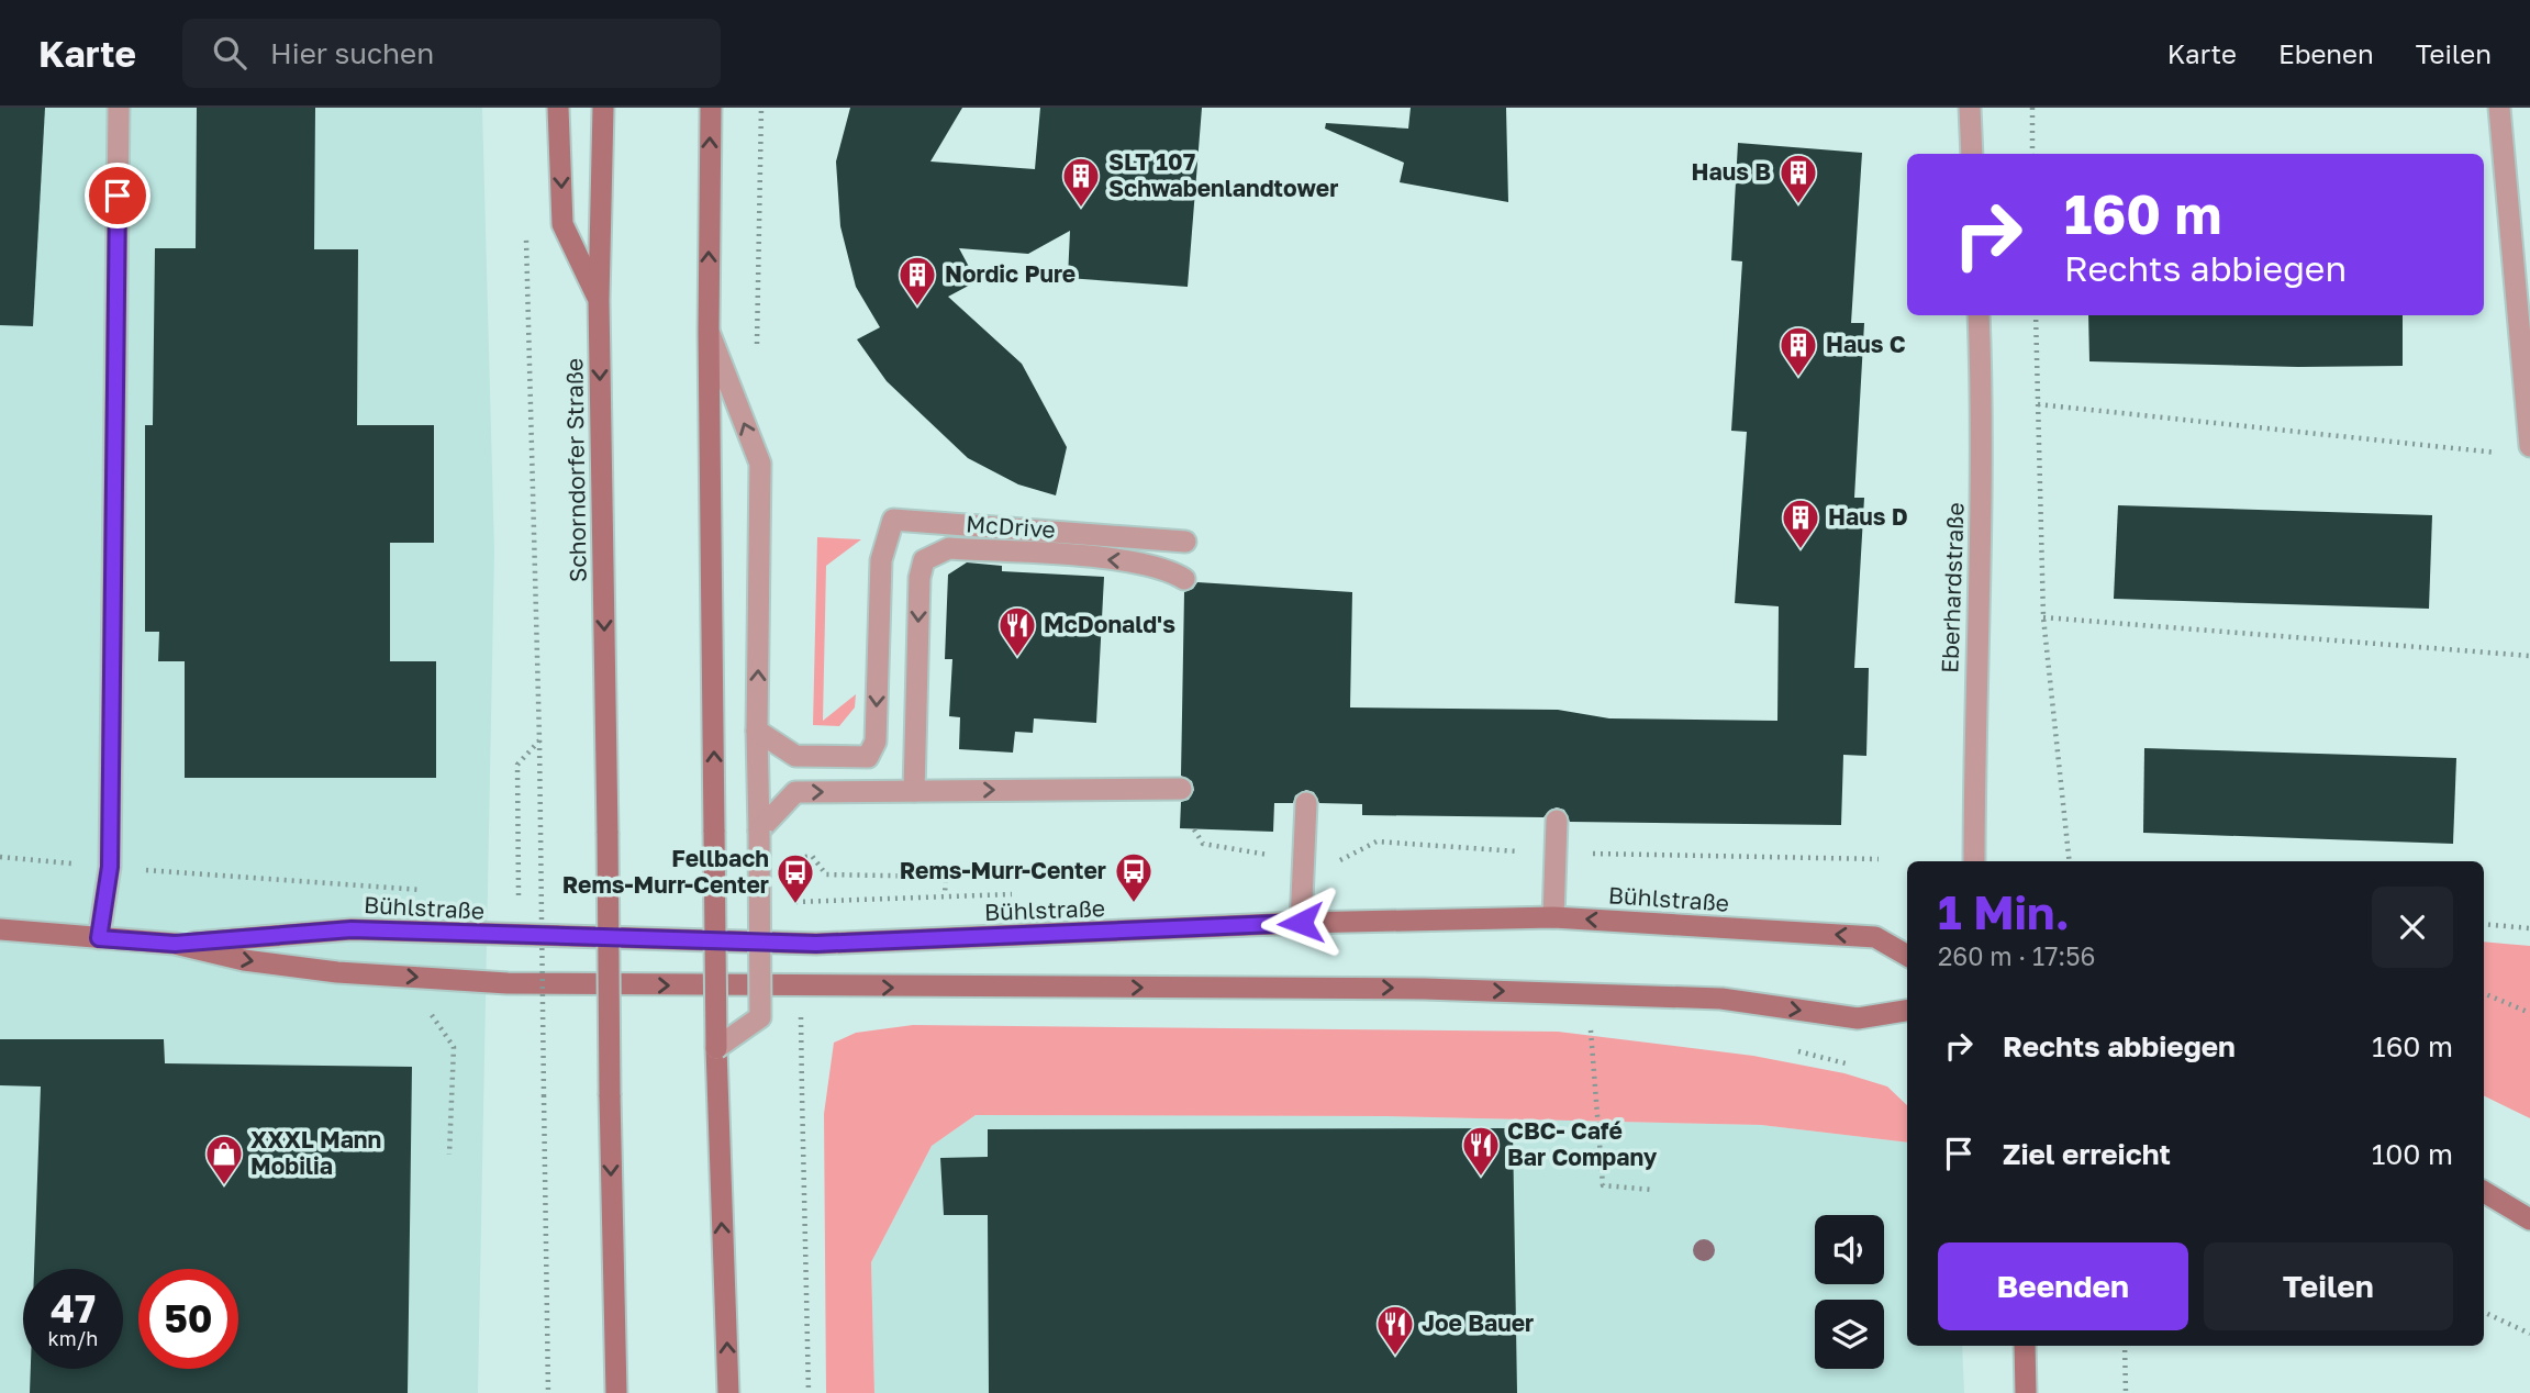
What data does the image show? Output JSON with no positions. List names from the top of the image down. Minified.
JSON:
{"streets":{"main road":["Schorndorfer Straße","Bühlstraße"],"street":["McDrive","Eberhardstraße"]},"places":{"building":["Haus B","SLT 107 Schwabenlandtower","Nordic Pure","Haus C","Haus D"],"restaurant":["McDonald's","CBC- Café Bar Company","Joe Bauer"],"bus stop":["Rems-Murr-Center","Fellbach Rems-Murr-Center"],"shop":["XXXL Mann Mobilia"]},"page":{"header":"Karte","search":"Hier suchen","nav":["Karte","Ebenen","Teilen"],"turn":["160 m","Rechts abbiegen"],"heading":["1 Min.","260 m · 17:56"],"list":[{"name":"Rechts abbiegen","value":"160 m"},{"name":"Ziel erreicht","value":"100 m"}],"buttons":["Beenden","Teilen"],"speed":"47 km/h","limit":"50"}}
